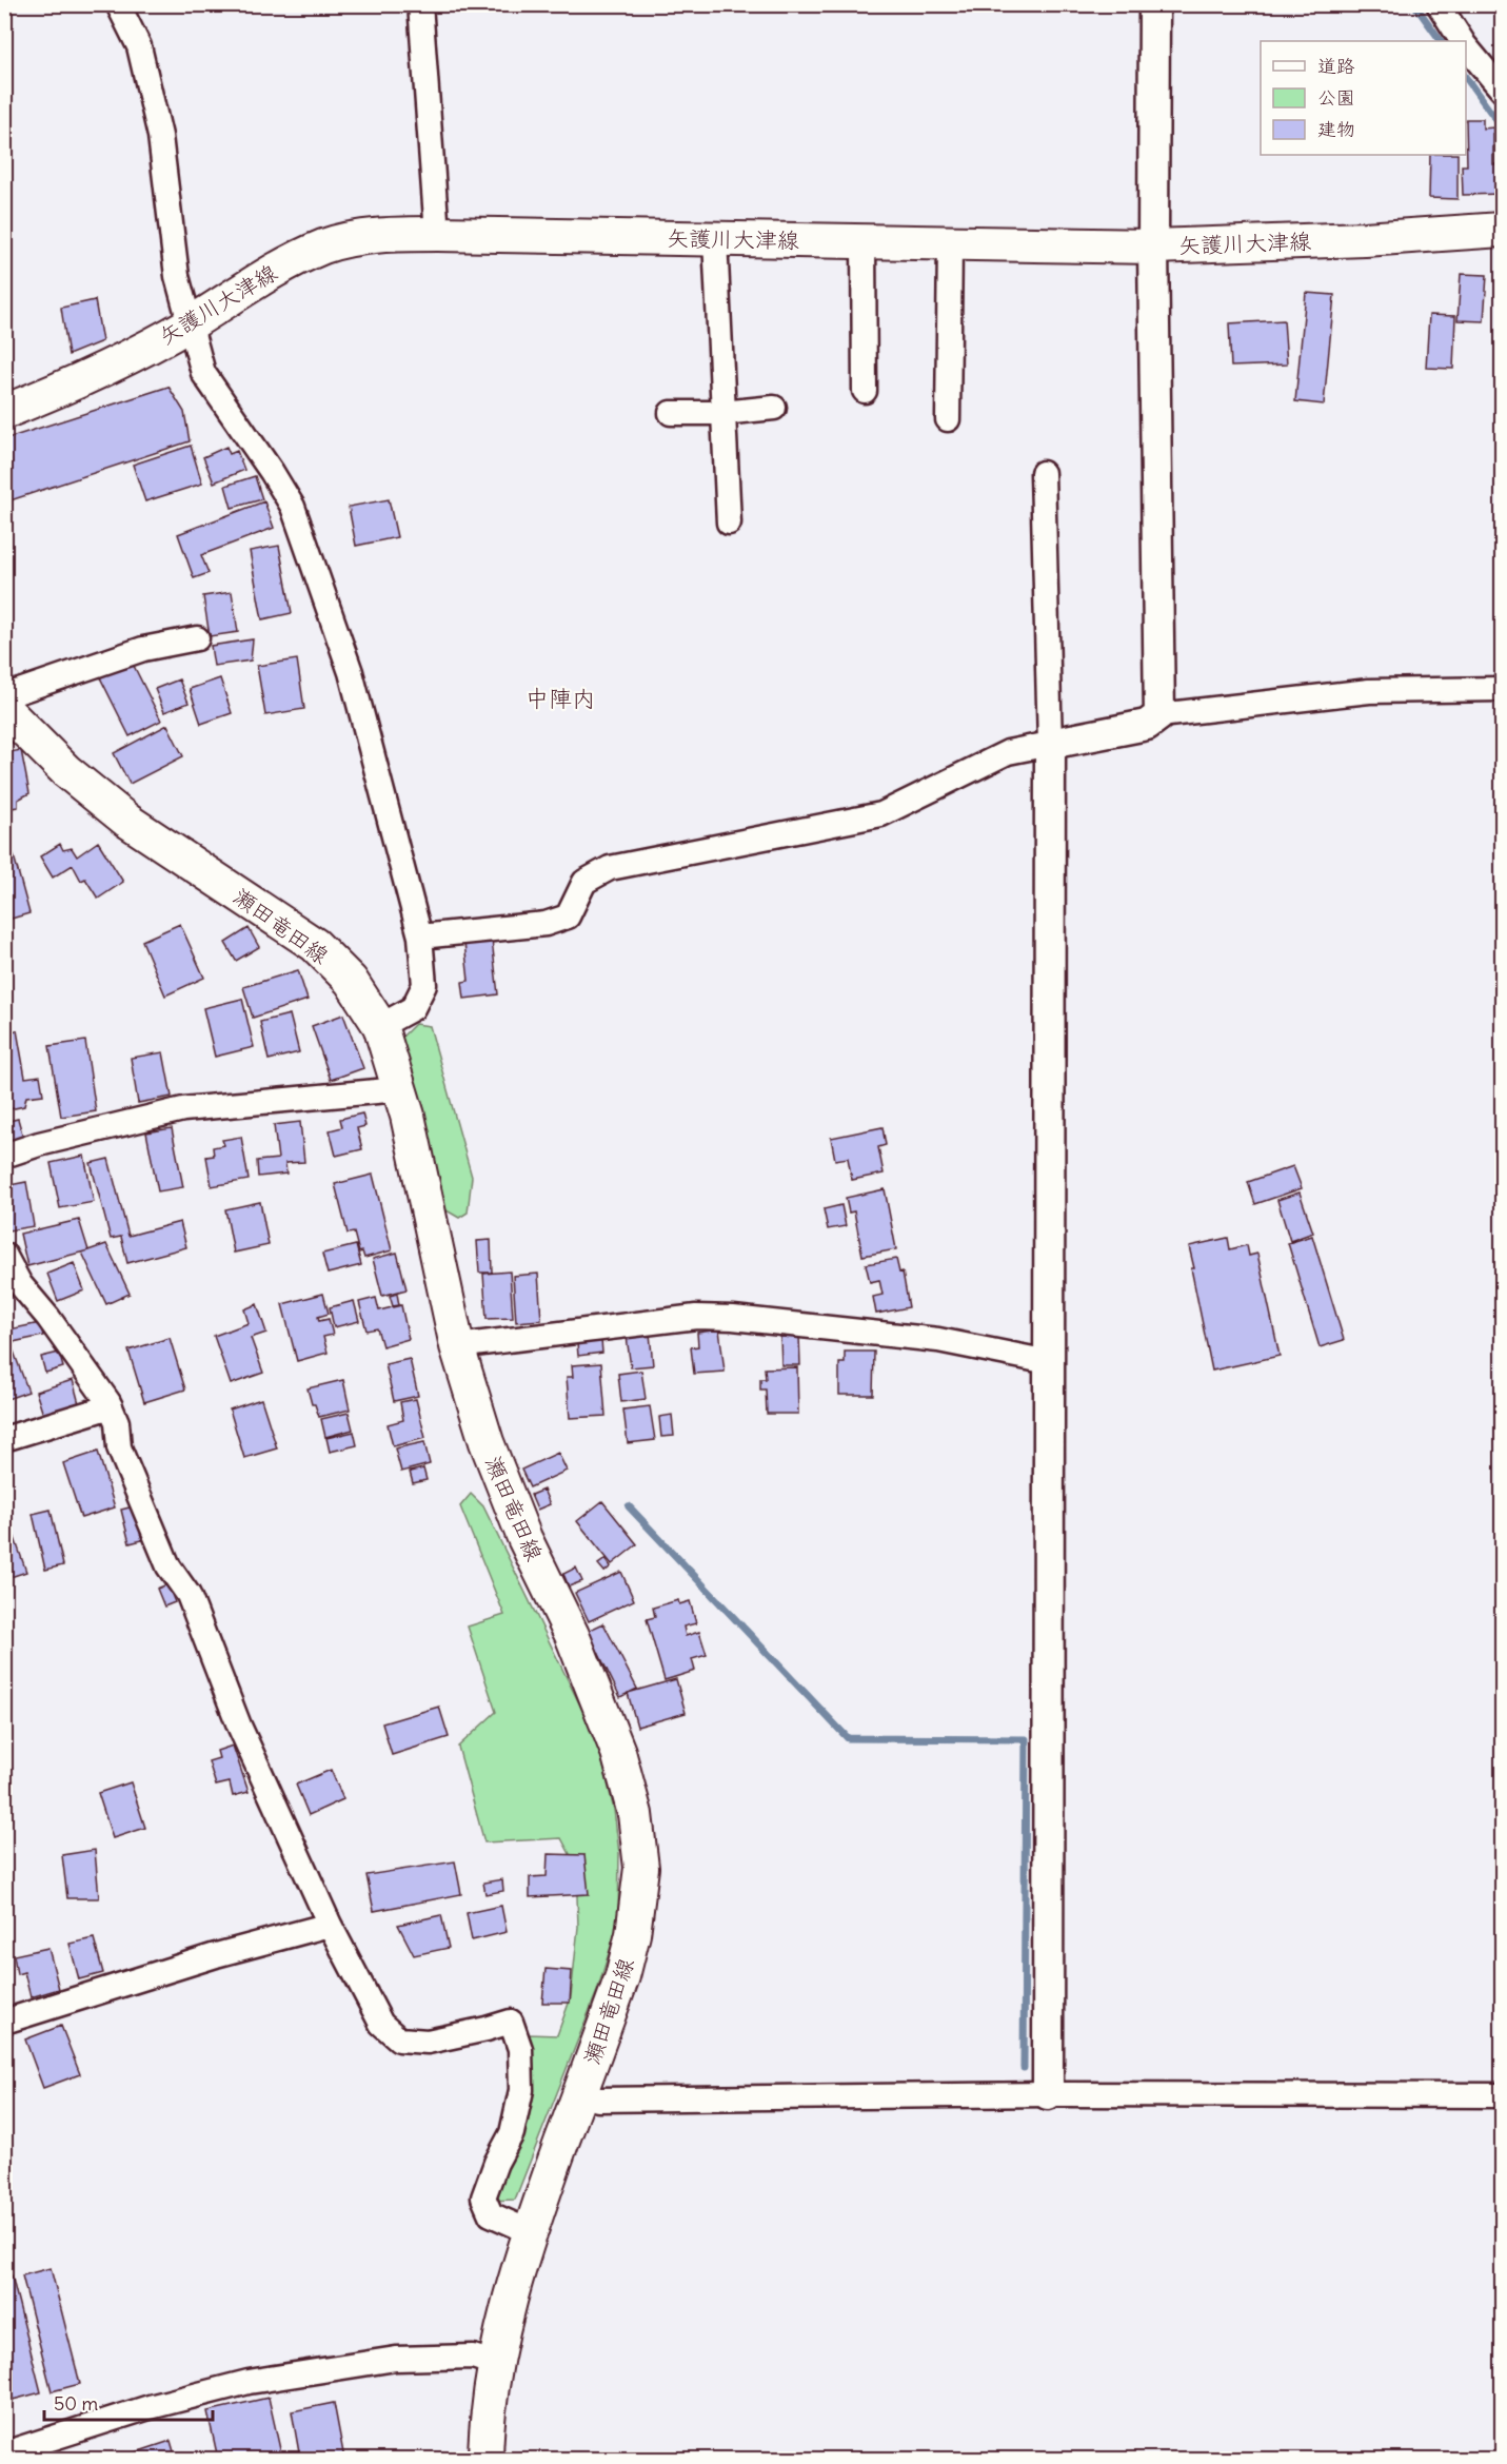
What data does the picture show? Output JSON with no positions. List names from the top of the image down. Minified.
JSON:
{"streets":{"main road":["矢護川大津線","瀬田竜田線"]},"districts":["中陣内"],"legend":["道路","公園","建物"],"scale_bar":"50 m"}
